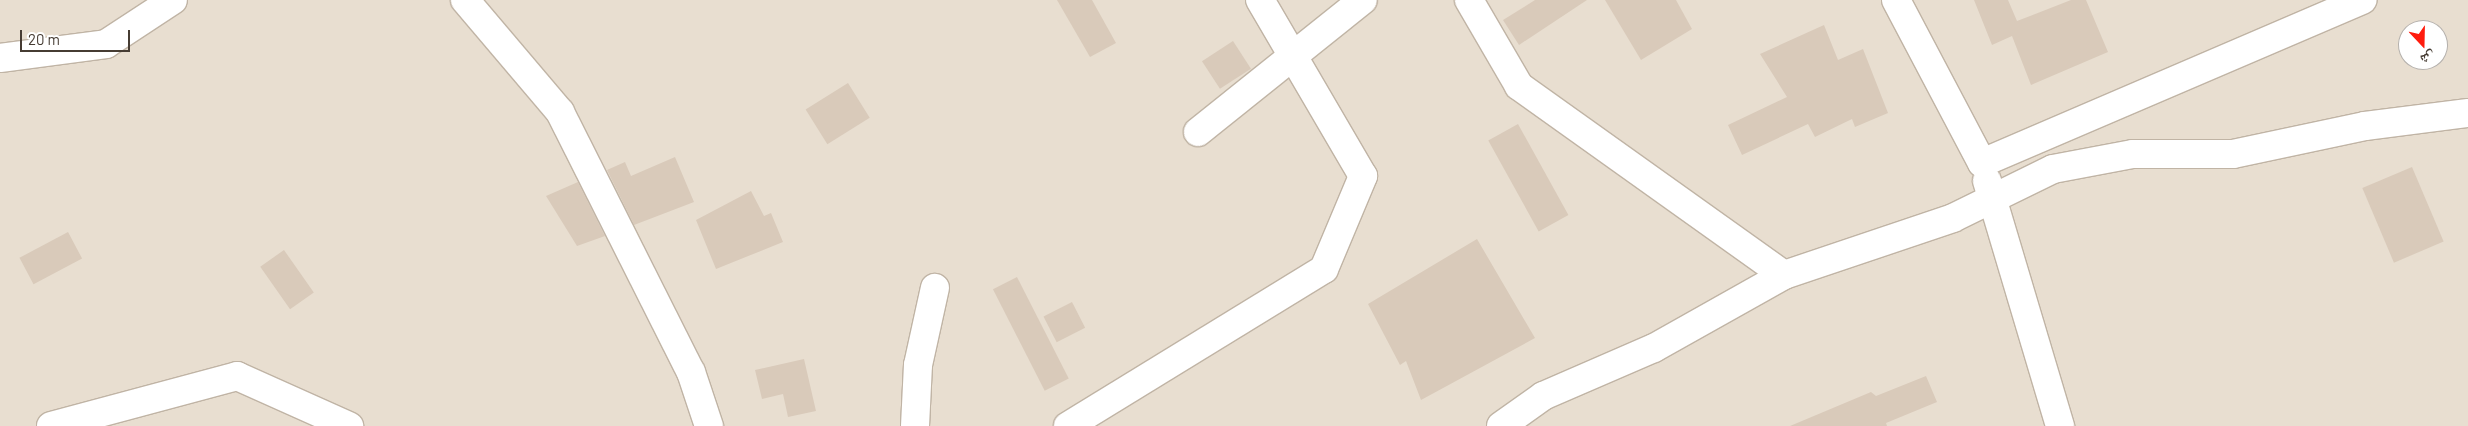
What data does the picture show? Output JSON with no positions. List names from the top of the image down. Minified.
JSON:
{"scale_bar":"20 m","north":"bottom"}
